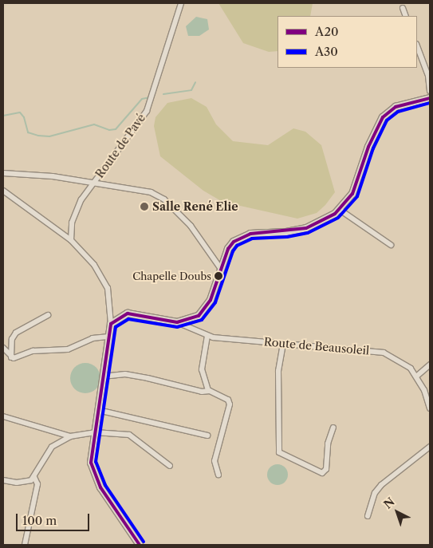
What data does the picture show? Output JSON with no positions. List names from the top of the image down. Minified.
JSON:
{"streets":{"street":["Route de Pavé","Route de Beausoleil"]},"places":["Salle René Elie","Chapelle Doubs"],"lines":["transit line A20","transit line A30"],"legend":["A20","A30"],"scale_bar":"100 m","north":"top left"}
